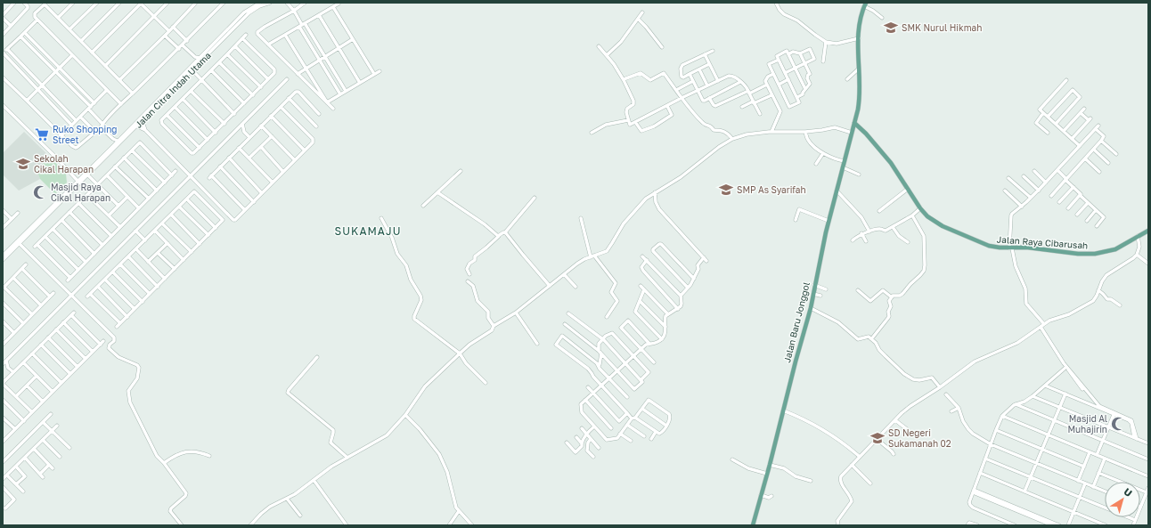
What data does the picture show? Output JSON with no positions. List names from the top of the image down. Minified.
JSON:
{"streets":{"main road":["Jalan Raya Cibarusah","Jalan Baru Jonggol"],"street":["Jalan Citra Indah Utama"]},"crossings":[["Jalan Raya Cibarusah","Jalan Baru Jonggol"]],"districts":["SUKAMAJU"],"places":{"school or university":["SMK Nurul Hikmah","Sekolah Cikal Harapan","SMP As Syarifah","SD Negeri Sukamanah 02"],"supermarket":["Ruko Shopping Street"],"mosque":["Masjid Raya Cikal Harapan","Masjid Al Muhajirin"]},"north":"top right"}
